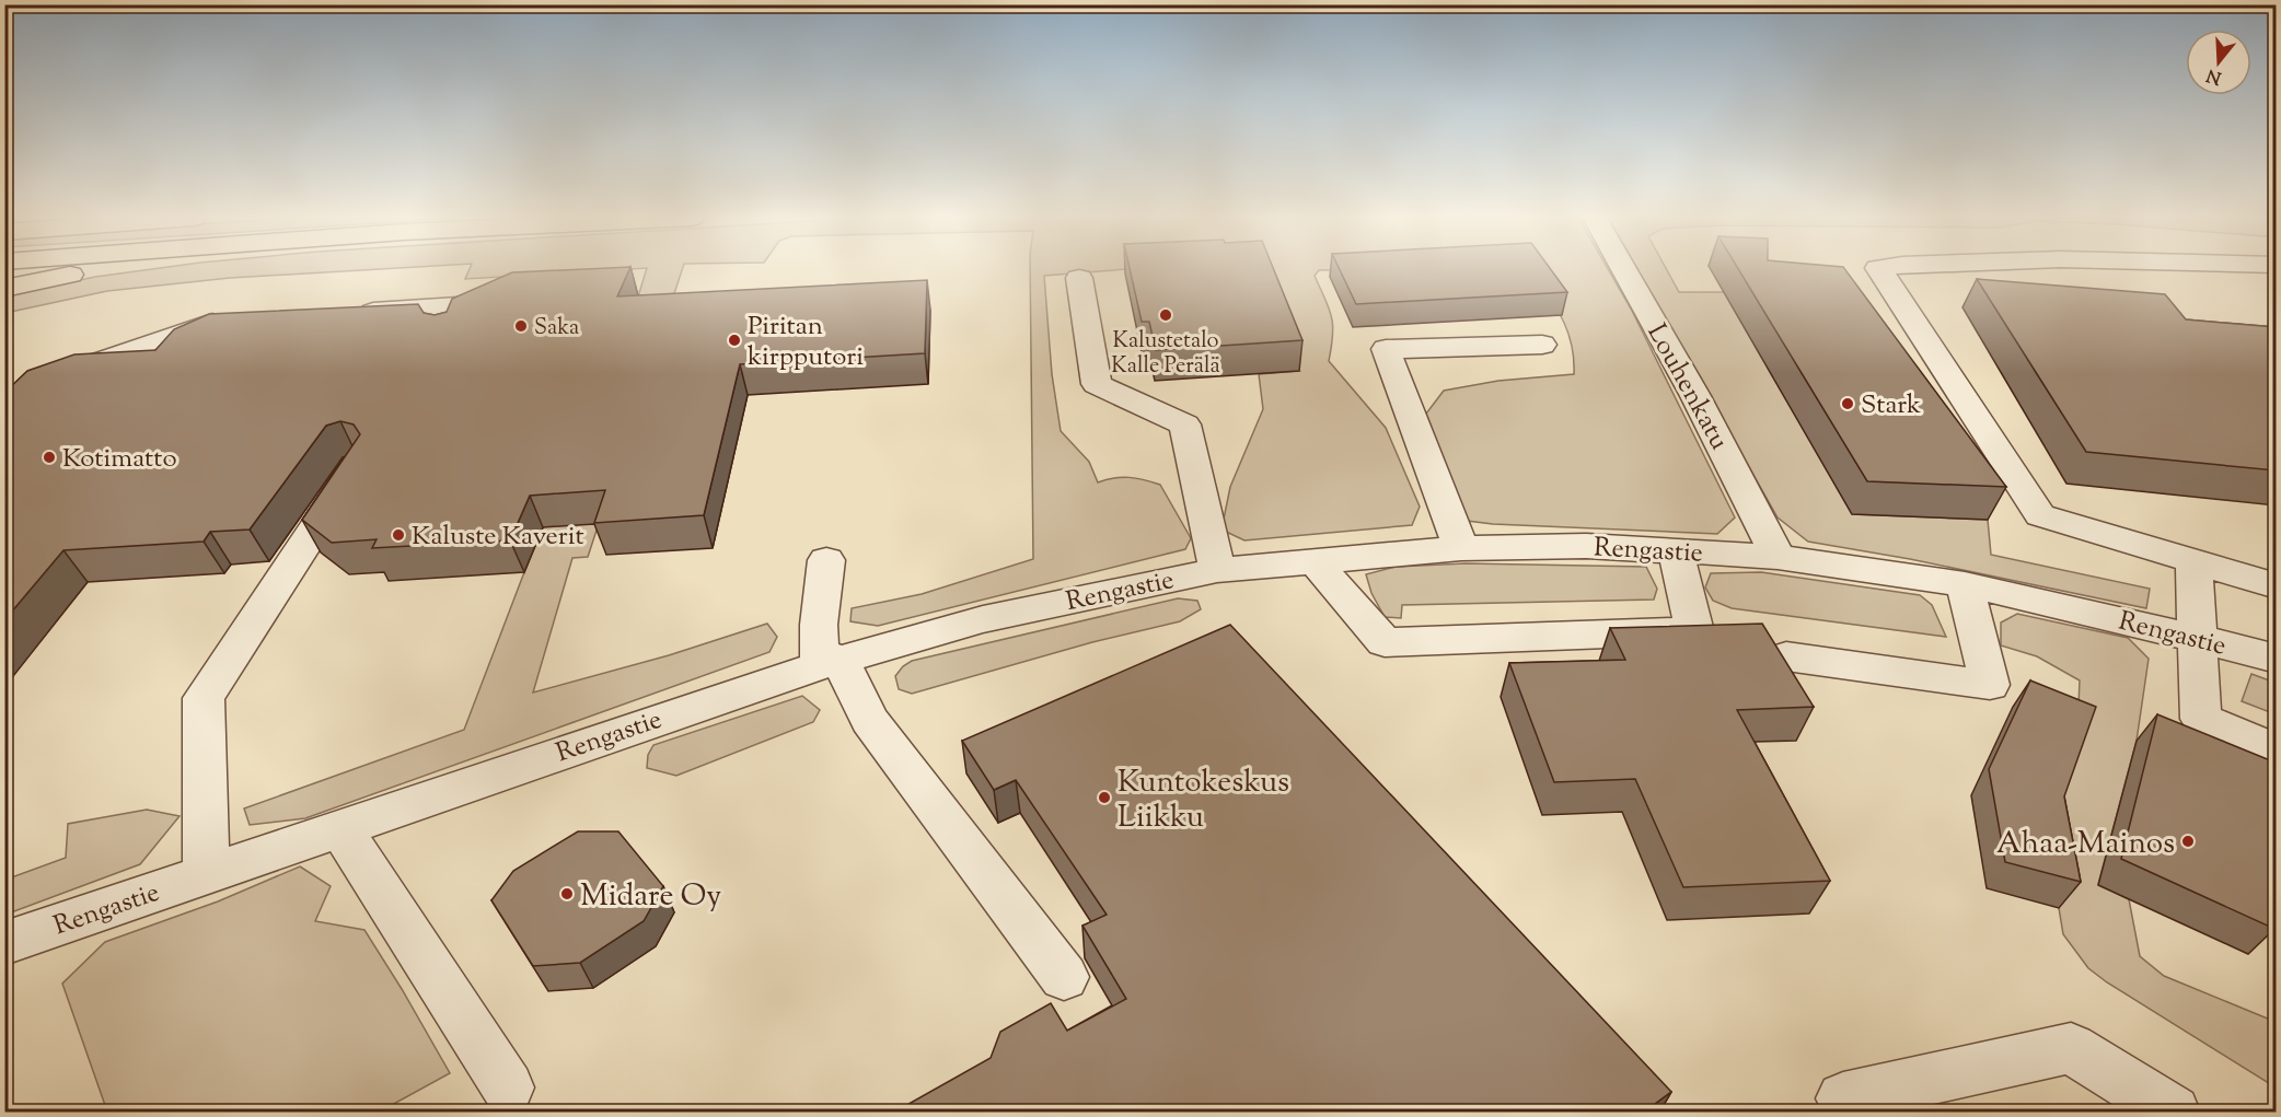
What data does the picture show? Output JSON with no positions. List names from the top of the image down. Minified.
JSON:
{"streets":{"street":["Louhenkatu","Rengastie"]},"crossings":[["Louhenkatu","Rengastie"]],"places":["Kalustetalo Kalle Perälä","Saka","Piritan kirpputori","Stark","Kotimatto","Kaluste Kaverit","Kuntokeskus Liikku","Ahaa-Mainos","Midare Oy"],"north":"bottom"}
